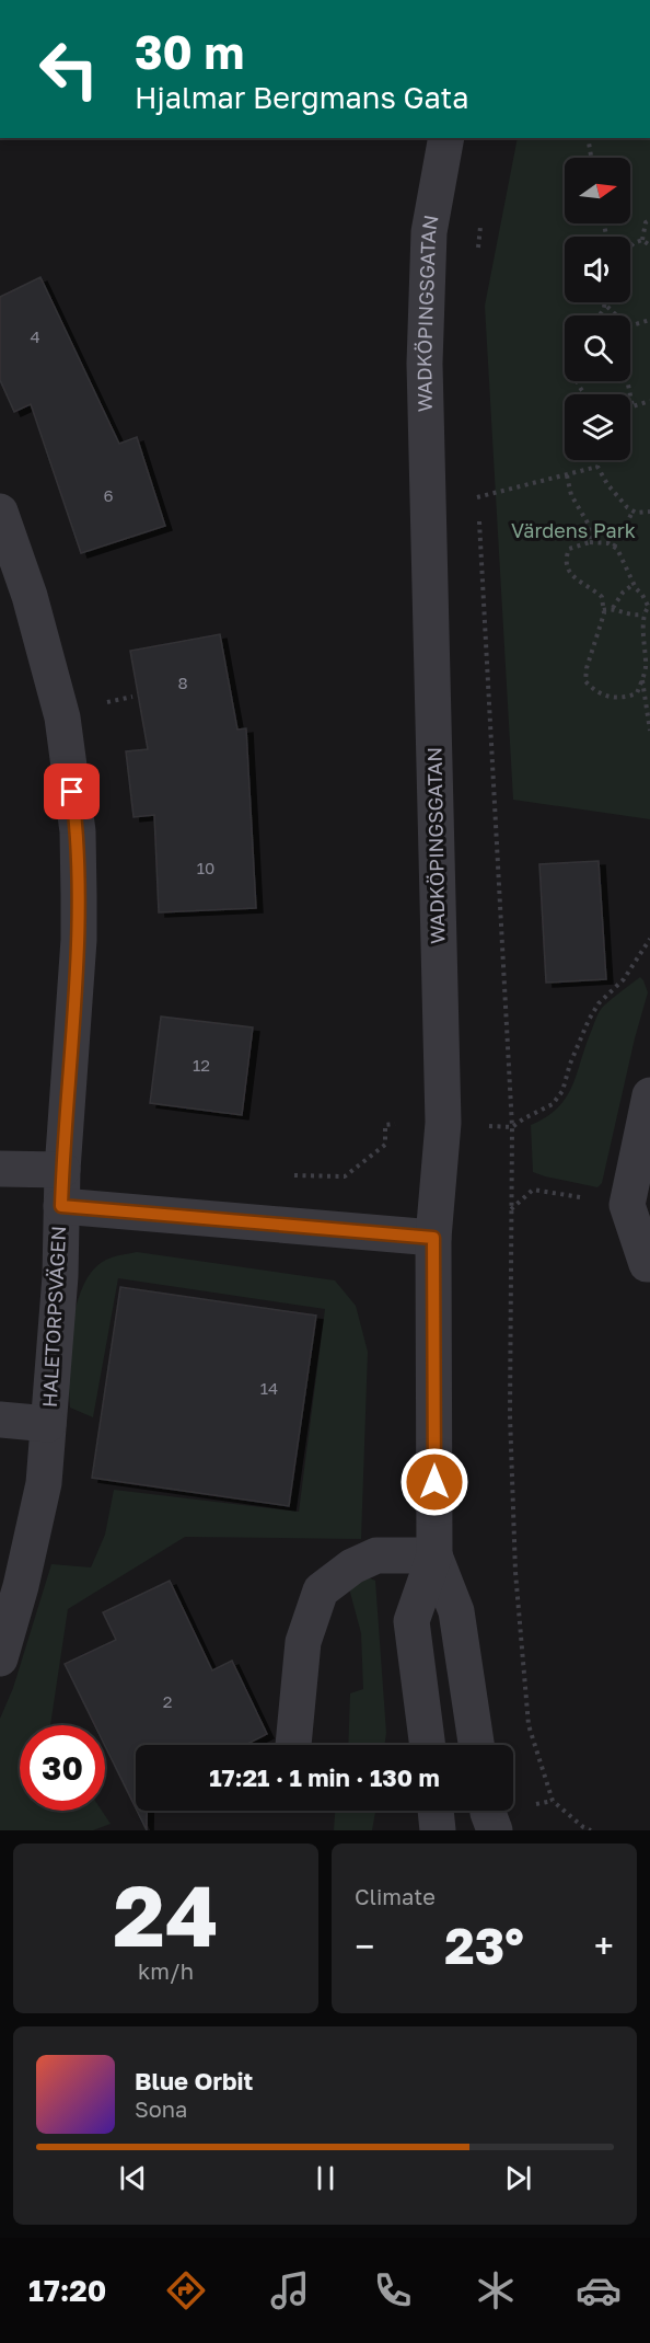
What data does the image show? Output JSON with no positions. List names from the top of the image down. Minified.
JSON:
{"streets":{"street":["WADKÖPINGSGATAN","HALETORPSVÄGEN"]},"parks":["Värdens Park"],"house_numbers":["4","6","8","10","12","14","2"],"north":"right","page":{"turn":["30 m","Hjalmar Bergmans Gata"],"limit":"30","trip":"17:21 · 1 min · 130 m","tile":[["24","km/h"],"Climate"],"heat":["−","23°","+"],"song":["Blue Orbit","Sona"],"tabs":"17:20"}}
